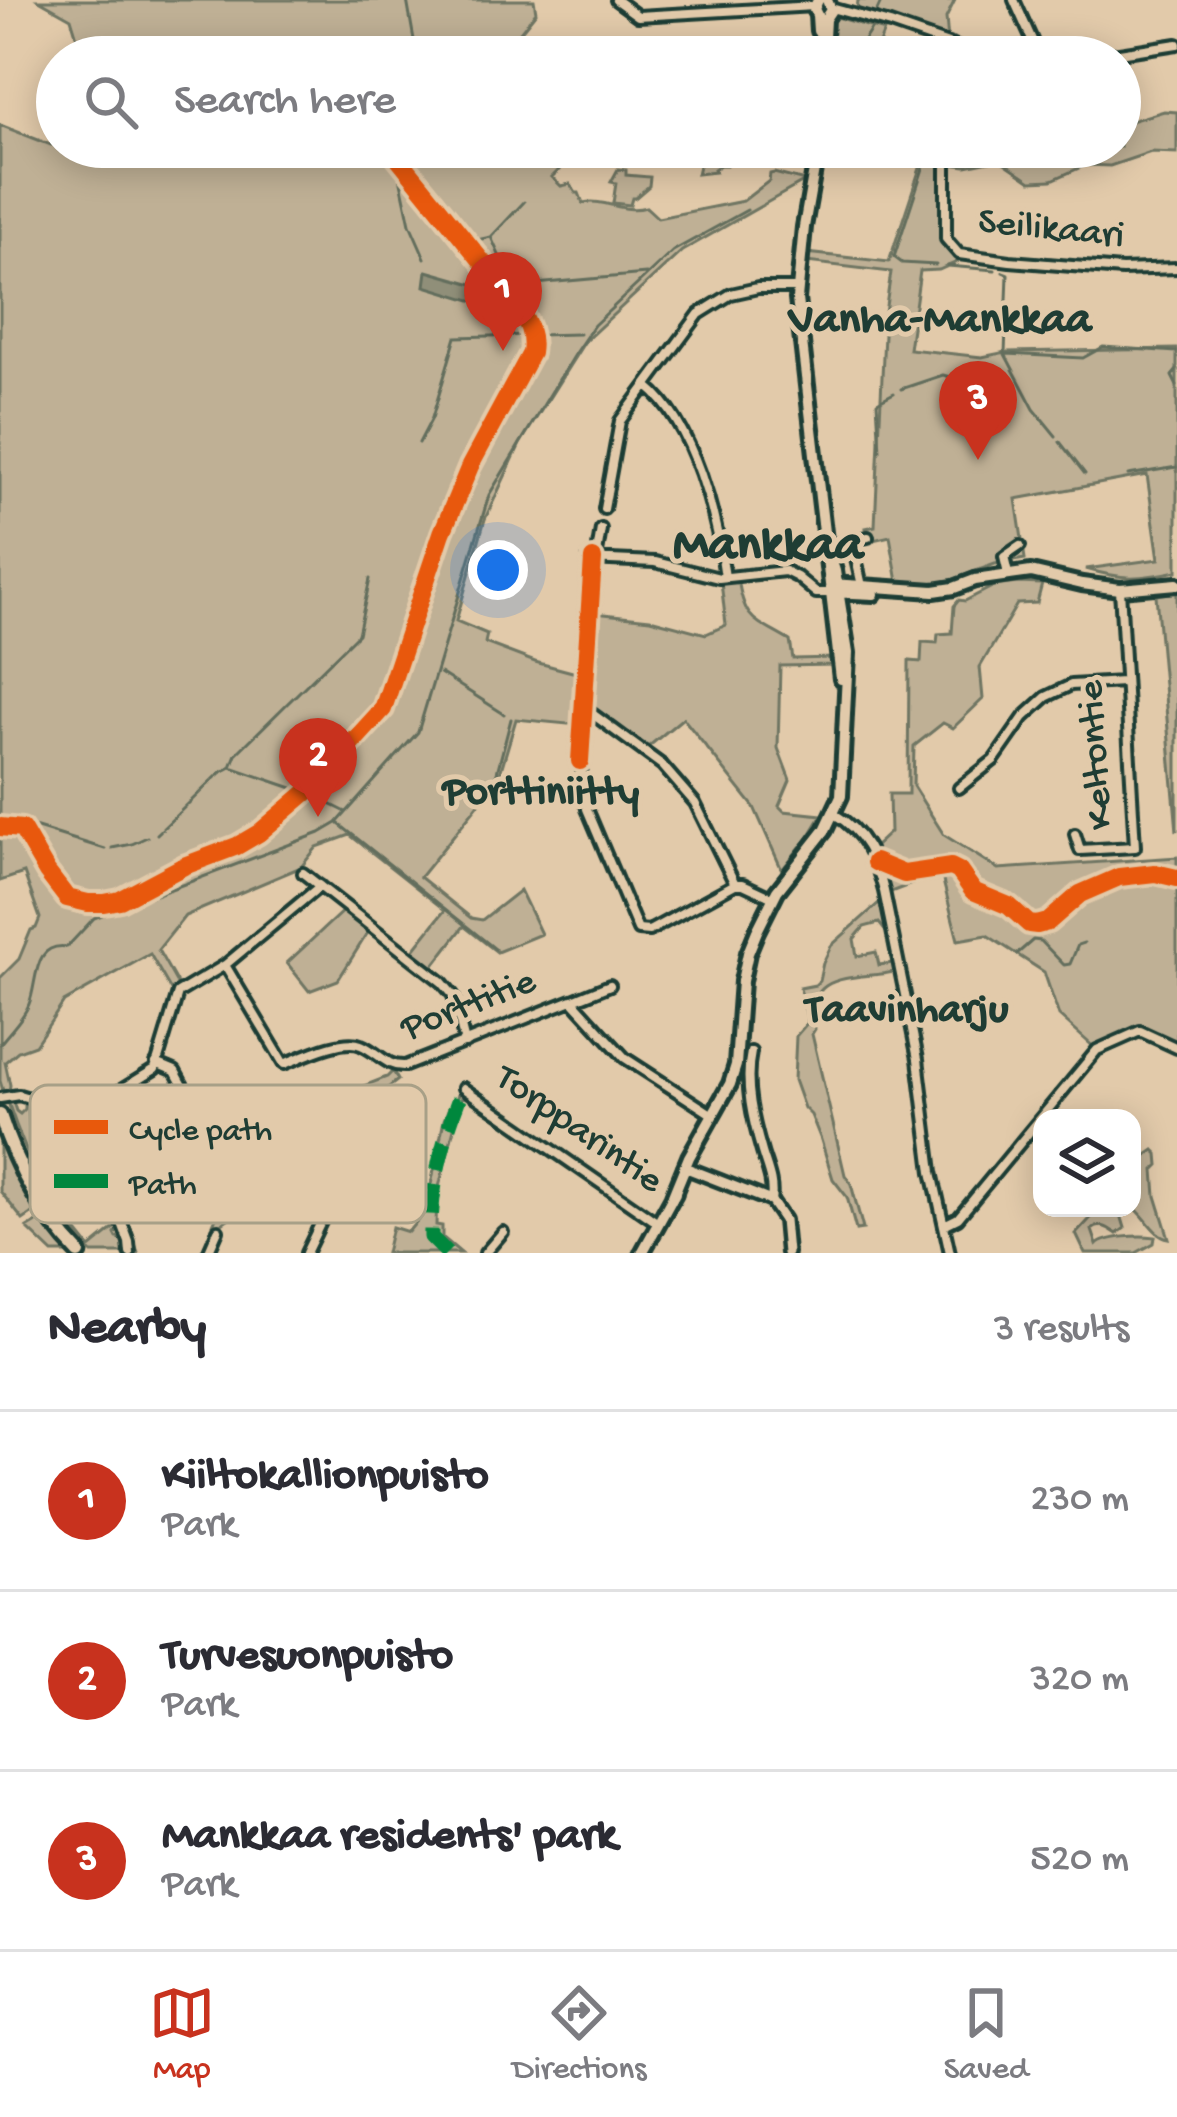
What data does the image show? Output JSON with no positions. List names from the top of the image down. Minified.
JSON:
{"streets":{"street":["Seilikaari","Keltontie","Porttitie","Torpparintie"]},"districts":["Vanha-Mankkaa","Mankkaa","Porttiniitty","Taavinharju"],"legend":["Cycle path","Path"],"page":{"search":"Search here","pins":["1","3","2"],"heading":["Nearby","3 results"],"list":[{"mark":"1","name":"Kiiltokallionpuisto","note":"Park","value":"230 m"},{"mark":"2","name":"Turvesuonpuisto","note":"Park","value":"320 m"},{"mark":"3","name":"Mankkaa residents' park","note":"Park","value":"520 m"}],"nav":["Map","Directions","Saved"]}}
